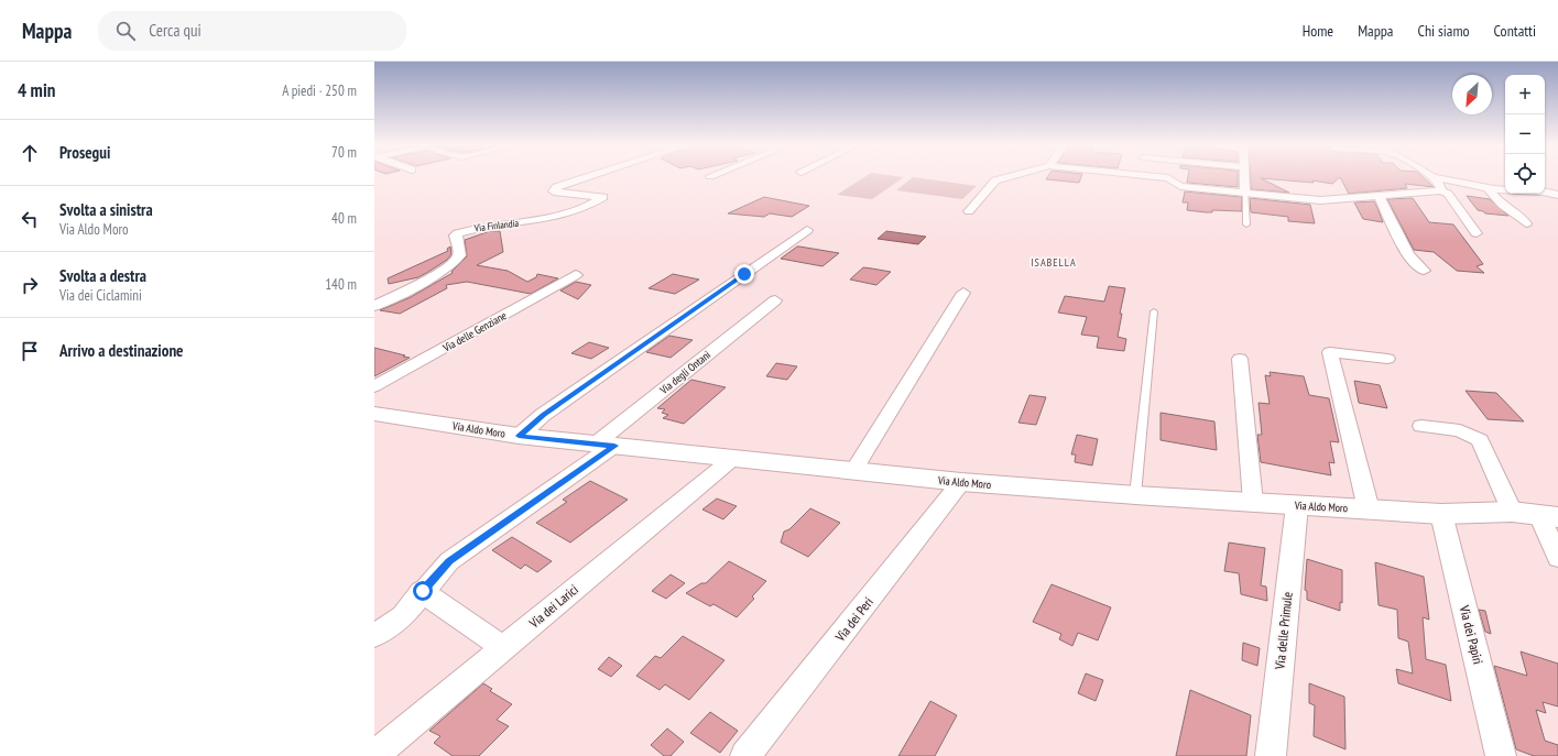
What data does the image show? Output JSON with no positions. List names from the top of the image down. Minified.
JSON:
{"streets":{"street":["Via Finlandia","Via delle Genziane","Via degli Ontani","Via Aldo Moro","Via dei Larici","Via dei Peri","Via delle Primule","Via dei Papiri"]},"crossings":[["Via degli Ontani","Via Aldo Moro"],["Via Aldo Moro","Via dei Larici"],["Via Aldo Moro","Via dei Peri"],["Via Aldo Moro","Via delle Primule"],["Via Aldo Moro","Via dei Papiri"]],"districts":["ISABELLA"],"north":"bottom left","page":{"header":"Mappa","search":"Cerca qui","nav":["Home","Mappa","Chi siamo","Contatti"],"heading":["4 min","A piedi · 250 m"],"map_buttons":["+","−"],"list":[["Prosegui","70 m"],["Svolta a sinistra","Via Aldo Moro","40 m"],["Svolta a destra","Via dei Ciclamini","140 m"],"Arrivo a destinazione"]}}
